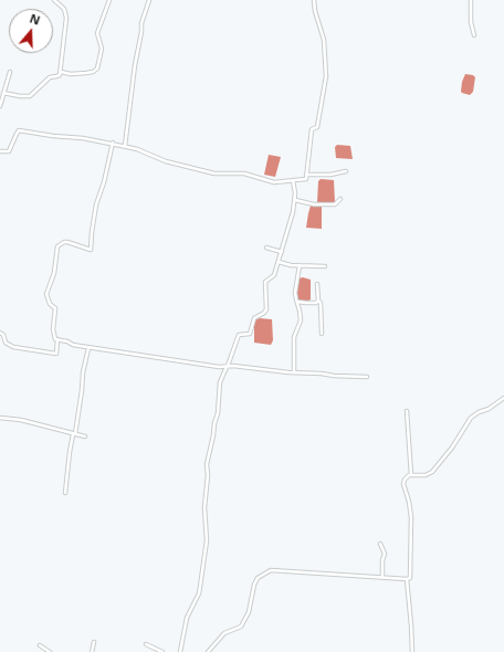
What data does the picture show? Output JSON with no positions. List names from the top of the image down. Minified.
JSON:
{"north":"top"}
